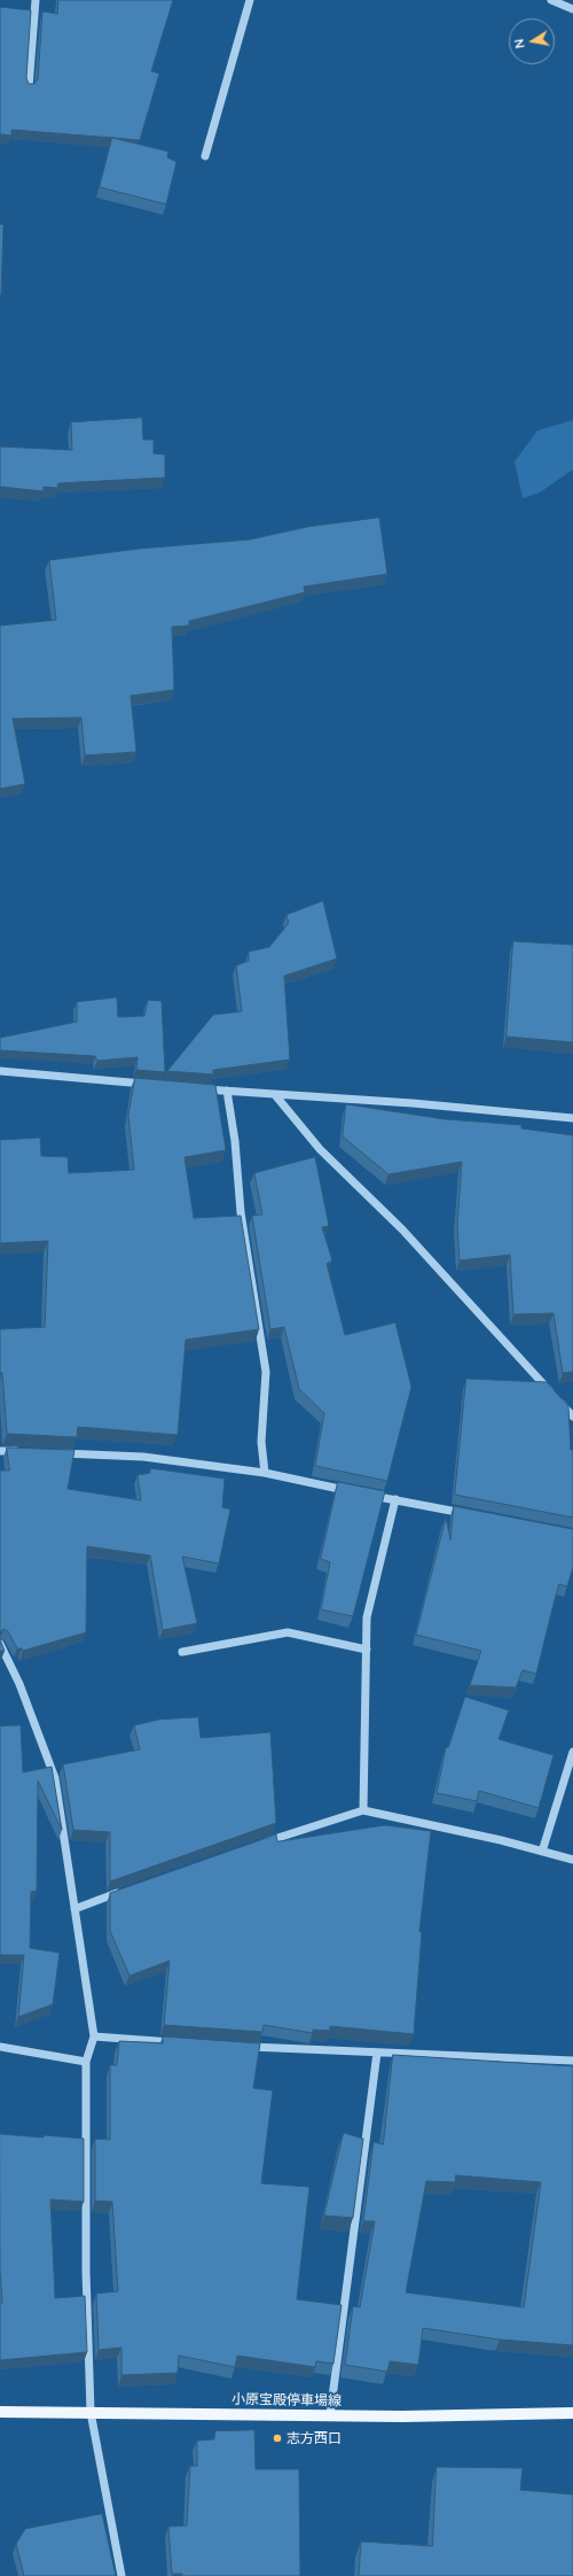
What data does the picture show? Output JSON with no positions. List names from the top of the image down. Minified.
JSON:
{"streets":{"main road":["小原宝殿停車場線"]},"places":["志方西口"],"north":"left"}
